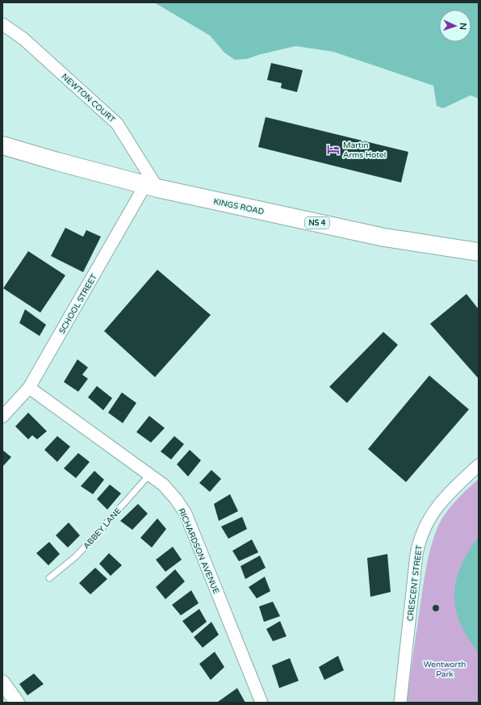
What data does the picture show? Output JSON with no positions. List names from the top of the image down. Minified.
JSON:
{"streets":{"main road":["KINGS ROAD","NS 4"],"street":["NEWTON COURT","SCHOOL STREET","RICHARDSON AVENUE","CRESCENT STREET"],"lane":["ABBEY LANE"]},"crossings":[["NEWTON COURT","KINGS ROAD"],["NEWTON COURT","SCHOOL STREET"],["KINGS ROAD","SCHOOL STREET"],["SCHOOL STREET","RICHARDSON AVENUE"],["ABBEY LANE","RICHARDSON AVENUE"]],"parks":["Wentworth Park"],"places":{"hotel":["Martin Arms Hotel"]},"north":"right"}
